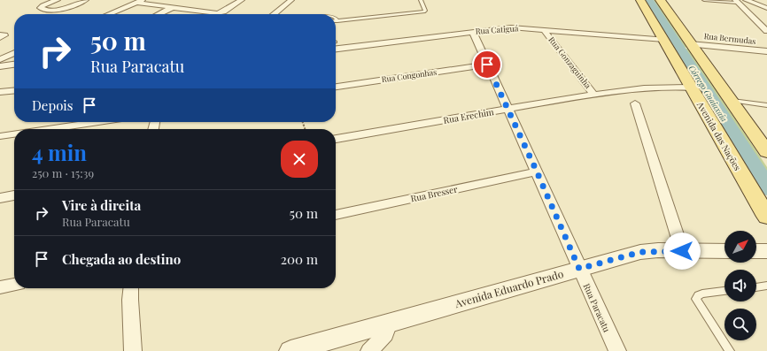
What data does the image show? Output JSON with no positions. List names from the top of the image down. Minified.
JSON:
{"streets":{"main road":["Avenida das Nações"],"street":["Rua Catiguá","Rua Bermudas","Rua Gonzaguinha","Rua Congonhas","Rua Erechim","Rua Bresser","Avenida Eduardo Prado","Rua Paracatu"]},"crossings":[["Rua Catiguá","Rua Gonzaguinha"],["Rua Catiguá","Avenida das Nações"],["Rua Catiguá","Rua Paracatu"],["Rua Gonzaguinha","Rua Erechim"],["Rua Congonhas","Rua Paracatu"],["Rua Erechim","Avenida das Nações"],["Rua Erechim","Rua Paracatu"],["Rua Bresser","Rua Paracatu"],["Avenida Eduardo Prado","Rua Paracatu"]],"water":["Córrego Guaiaxaia"],"north":"top right","page":{"turn":["50 m","Rua Paracatu"],"then":"Depois","heading":["4 min","250 m · 15:39"],"list":[{"name":"Vire à direita","note":"Rua Paracatu","value":"50 m"},{"name":"Chegada ao destino","value":"200 m"}]}}
